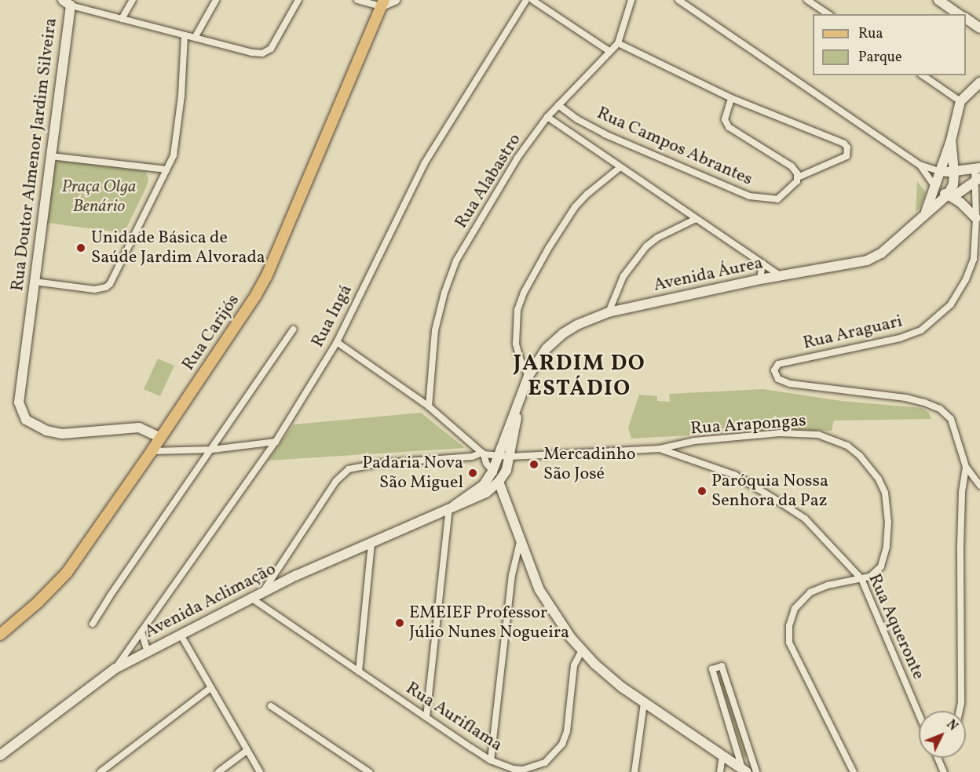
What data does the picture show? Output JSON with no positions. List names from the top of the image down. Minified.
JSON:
{"streets":{"main road":["Rua Carijós"],"street":["Rua Campos Abrantes","Rua Doutor Almenor Jardim Silveira","Rua Alabastro","Avenida Áurea","Rua Ingá","Rua Araguari","Rua Arapongas","Avenida Aclimação","Rua Aqueronte","Rua Auriflama"]},"crossings":[["Rua Campos Abrantes","Rua Alabastro"],["Rua Doutor Almenor Jardim Silveira","Rua Carijós"],["Avenida Áurea","Rua Araguari"],["Avenida Áurea","Avenida Aclimação"],["Avenida Áurea","Rua Aqueronte"],["Rua Ingá","Avenida Aclimação"],["Rua Arapongas","Rua Aqueronte"],["Avenida Aclimação","Rua Aqueronte"],["Avenida Aclimação","Rua Auriflama"]],"districts":["JARDIM DO ESTÁDIO"],"parks":["Praça Olga Benário"],"places":["Unidade Básica de Saúde Jardim Alvorada","Mercadinho São José","Padaria Nova São Miguel","Paróquia Nossa Senhora da Paz","EMEIEF Professor Júlio Nunes Nogueira"],"legend":["Rua","Parque"],"north":"top right"}
